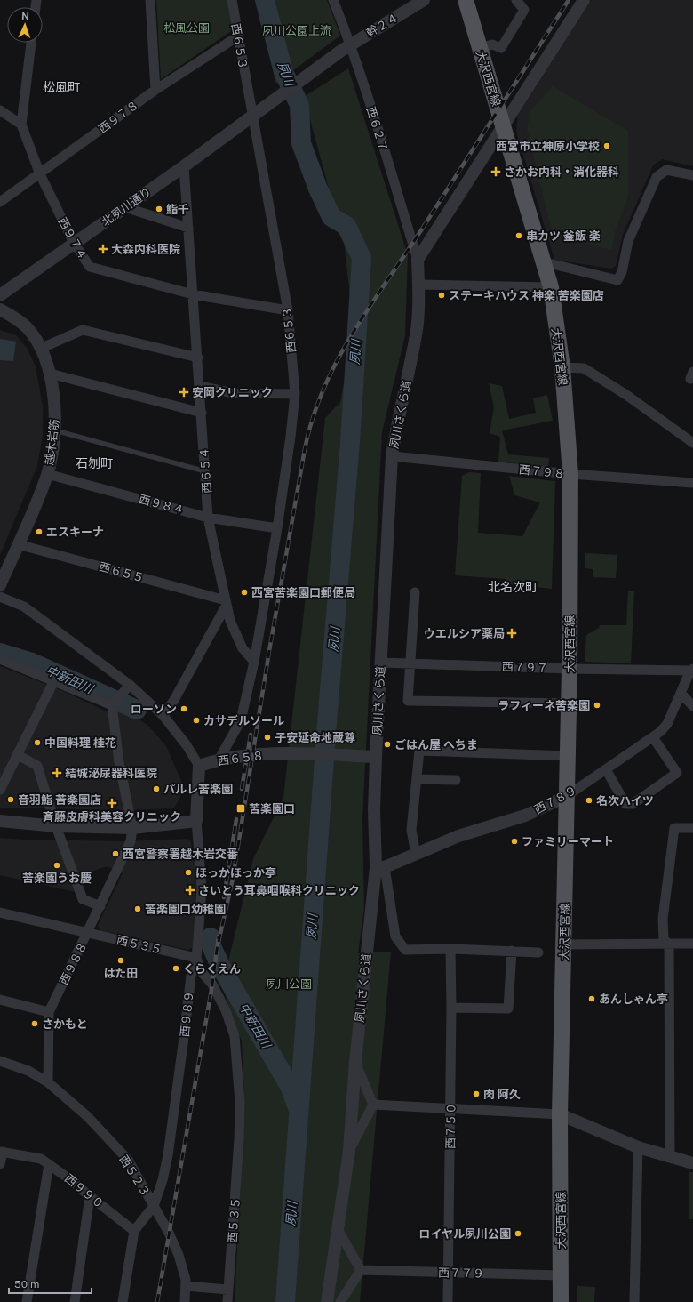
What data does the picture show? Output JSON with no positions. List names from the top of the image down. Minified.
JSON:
{"streets":{"main road":["大沢西宮線"],"street":["幹２４","西６５３","西９７８","西６２７","北夙川通り","西９７４","夙川さくら道","越木岩筋","西６５４","西７９８","西９８４","西６５５","西７９７","西６５８","西７８９","西５３５","西９８８","西９８９","西７５０","西５２３","西９９０","西７７９"]},"crossings":[["幹２４","西６５３"],["幹２４","西６２７"],["幹２４","北夙川通り"],["西６５３","西９７８"],["西６５３","北夙川通り"],["西６５３","西９７４"],["西６５３","西６５４"],["西６５３","西９８４"],["大沢西宮線","西７９８"],["大沢西宮線","西７９７"],["大沢西宮線","西７８９"],["大沢西宮線","西７７９"],["西９７８","西９７４"],["西６２７","夙川さくら道"],["北夙川通り","西９７４"],["北夙川通り","西６５４"],["西９７４","西６５４"],["夙川さくら道","西７９８"],["夙川さくら道","西７９７"],["夙川さくら道","西６５８"],["夙川さくら道","西７８９"],["越木岩筋","西９８４"],["越木岩筋","西６５５"],["西６５４","西９８４"],["西６５４","西６５５"],["西７９７","西７８９"],["西５３５","西９８８"],["西５３５","西９８９"],["西９８８","西５２３"],["西９８９","西５２３"],["西７５０","西７７９"]],"districts":["松風町","石刎町","北名次町"],"water":["夙川","中新田川"],"parks":["松風公園","夙川公園上流","夙川公園"],"places":{"other":["西宮市立神原小学校","鮨千","串カツ 釜飯 楽","ステーキハウス 神楽 苦楽園店","エスキーナ","西宮苦楽園口郵便局","ラフィーネ苦楽園","ローソン","カサデルソール","子安延命地蔵尊","中国料理 桂花","ごはん屋 へちま","パルレ苦楽園","音羽鮨 苦楽園店","名次ハイツ","ファミリーマート","西宮警察署越木岩交番","苦楽園うお慶","ほっかほっか亭","苦楽園口幼稚園","はた田","くらくえん","あんしゃん亭","さかもと","肉 阿久","ロイヤル夙川公園"],"health":["さかお内科・消化器科","大森内科医院","安岡クリニック","ウエルシア薬局","結城泌尿器科医院","斉藤皮膚科美容クリニック","さいとう耳鼻咽喉科クリニック"],"transit":["苦楽園口"]},"scale_bar":"50 m","north":"top"}
